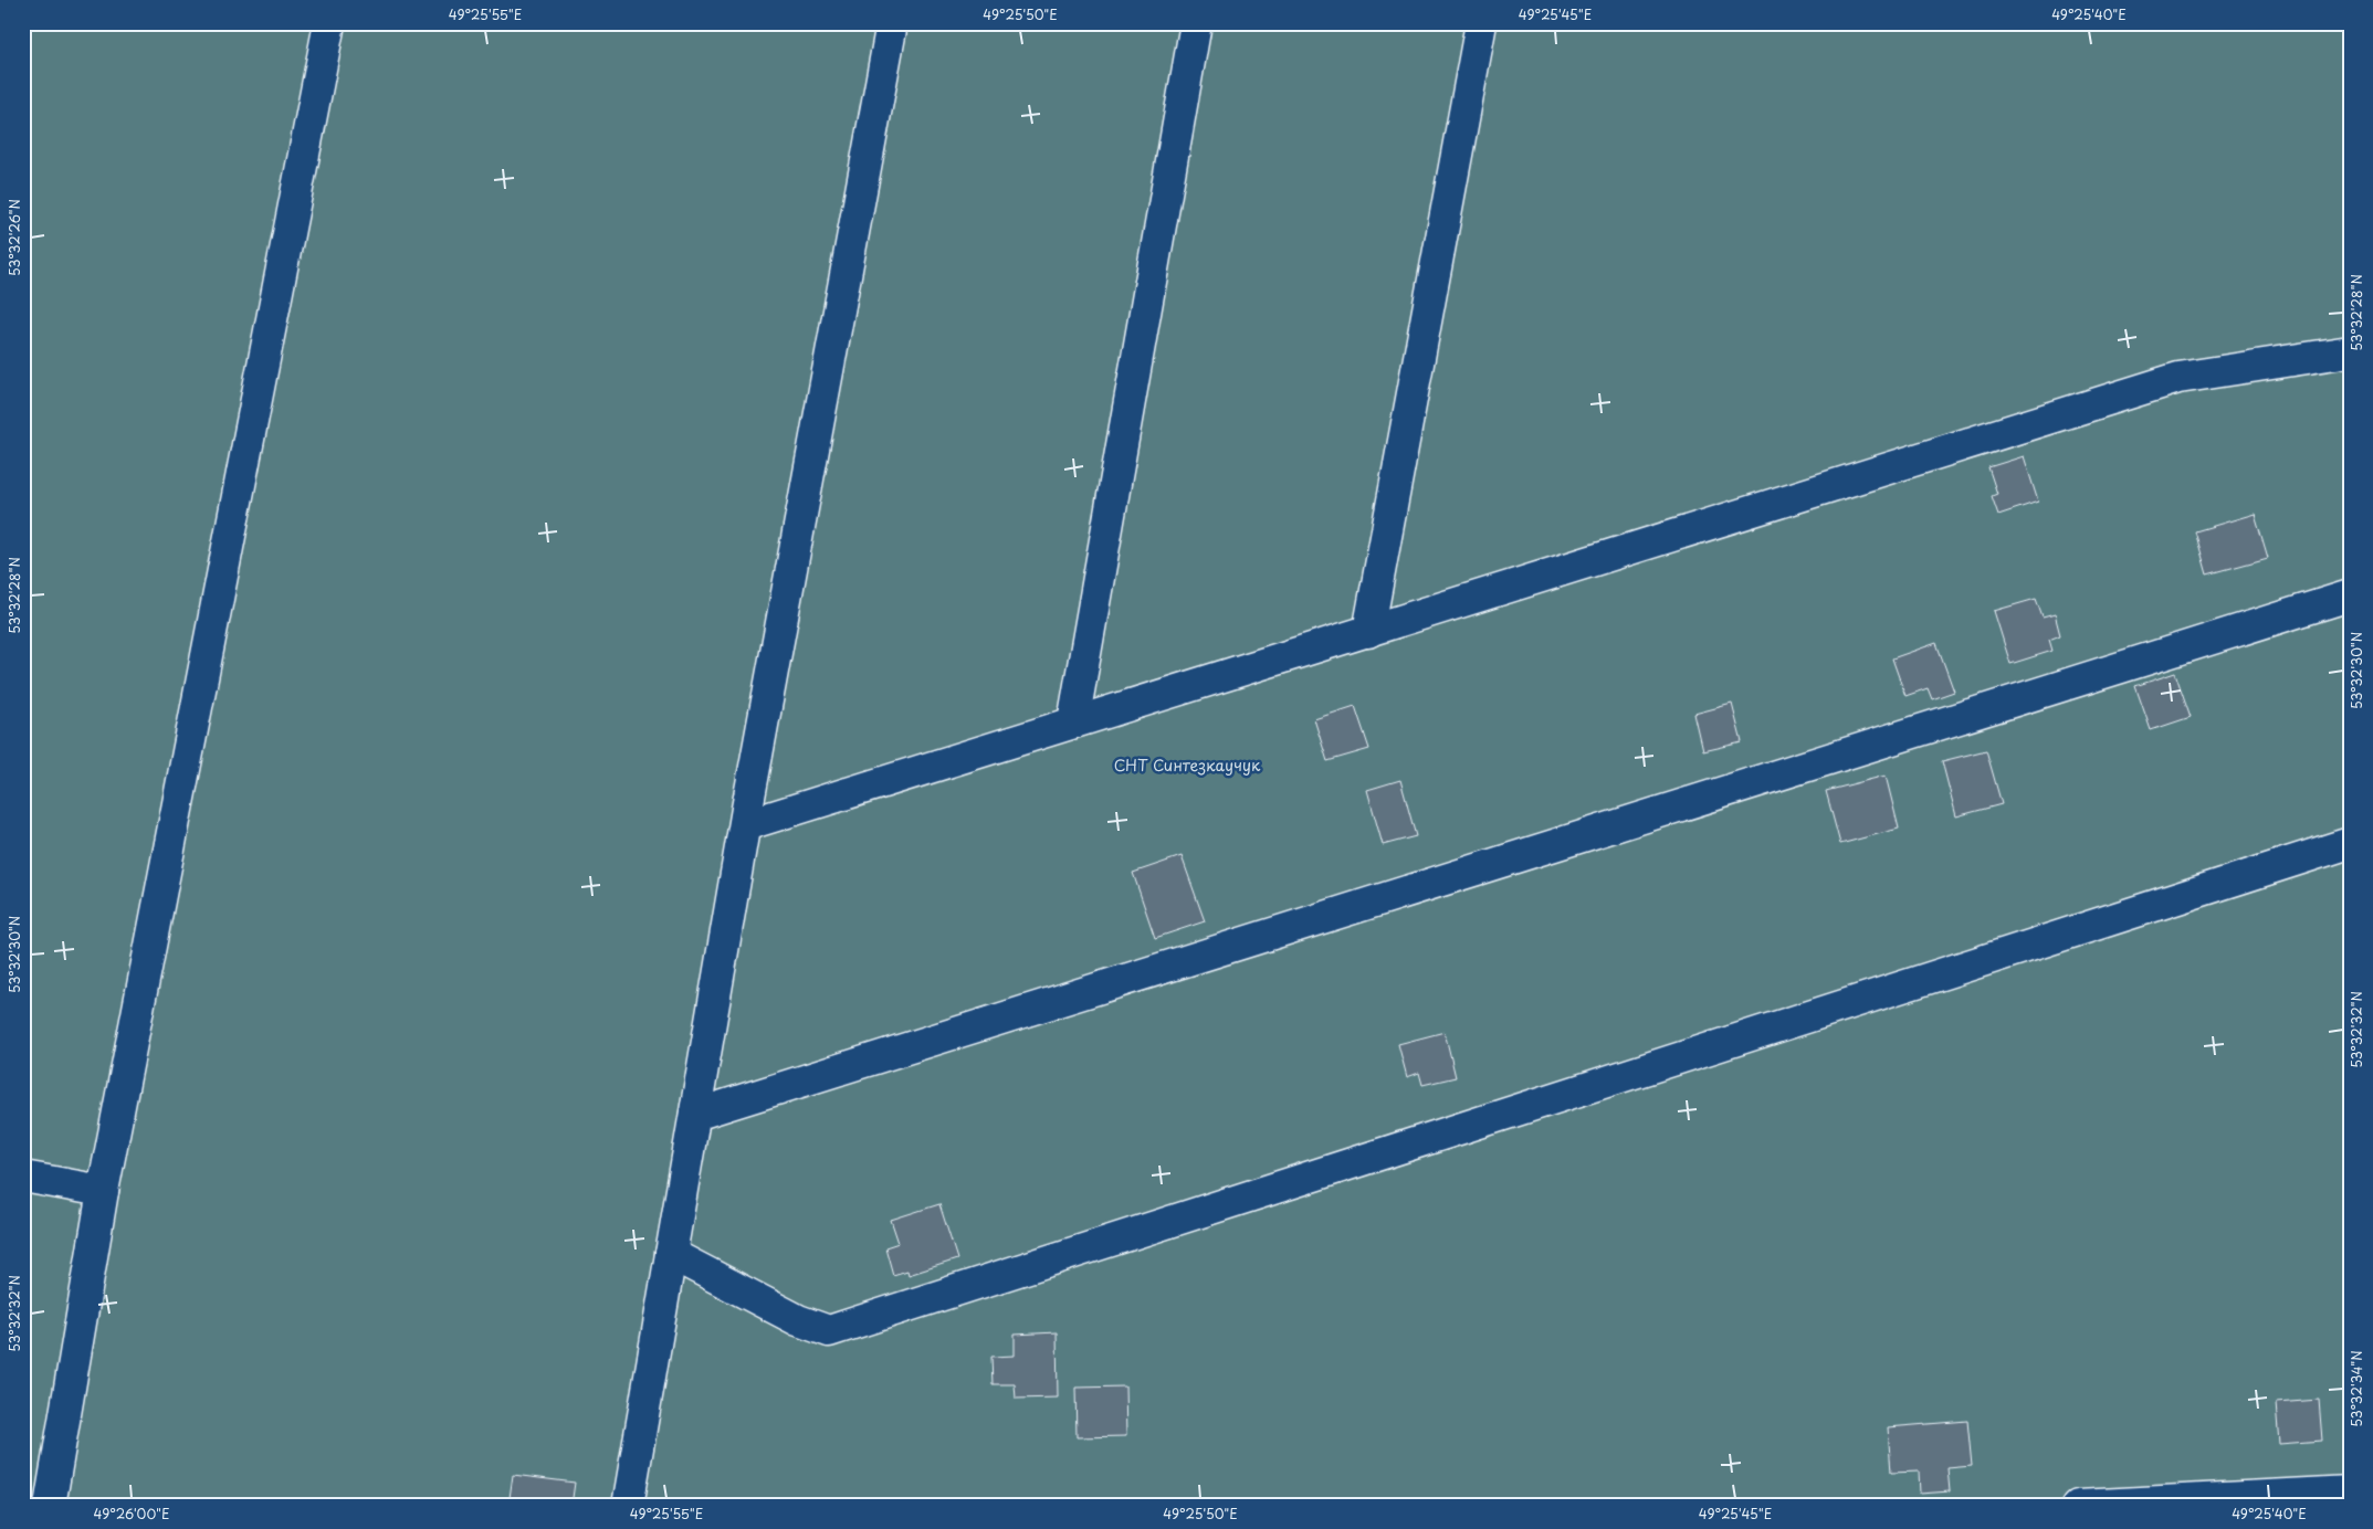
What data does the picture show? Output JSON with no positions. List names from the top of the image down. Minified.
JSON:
{"parks":["СНТ Синтезкаучук"],"coordinates":["49°25'55\"E","49°25'50\"E","49°25'45\"E","49°25'40\"E","53°32'26\"N","53°32'28\"N","53°32'30\"N","53°32'32\"N","53°32'34\"N","49°26'00\"E"]}
